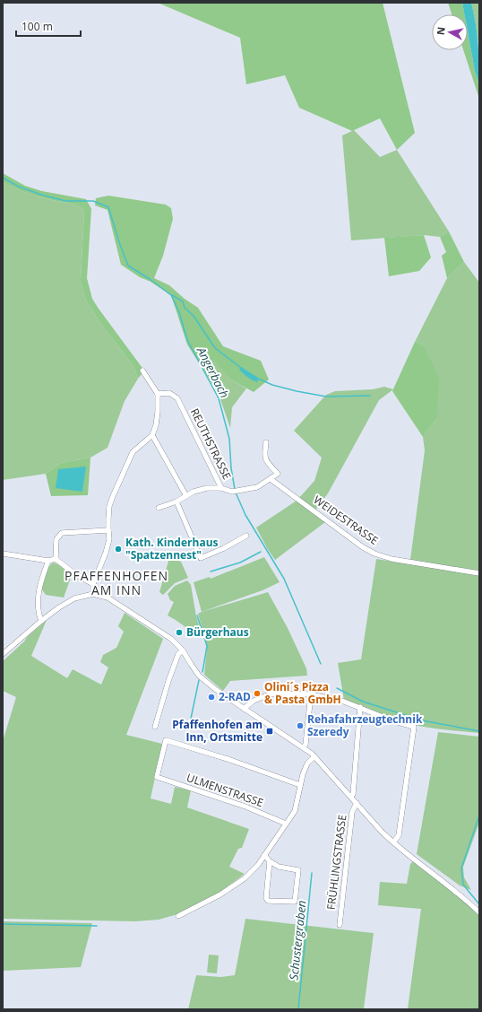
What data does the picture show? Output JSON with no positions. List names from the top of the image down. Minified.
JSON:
{"streets":{"street":["REUTHSTRASSE","WEIDESTRASSE","ULMENSTRASSE","FRÜHLINGSTRASSE"]},"crossings":[["REUTHSTRASSE","WEIDESTRASSE"]],"districts":["PFAFFENHOFEN AM INN"],"water":["Angerbach","Schustergraben"],"places":{"other":["Kath. Kinderhaus \"Spatzennest\"","Bürgerhaus","Olini´s Pizza & Pasta GmbH","2-RAD","Rehafahrzeugtechnik Szeredy"],"transit":["Pfaffenhofen am Inn, Ortsmitte"]},"scale_bar":"100 m","north":"left"}
